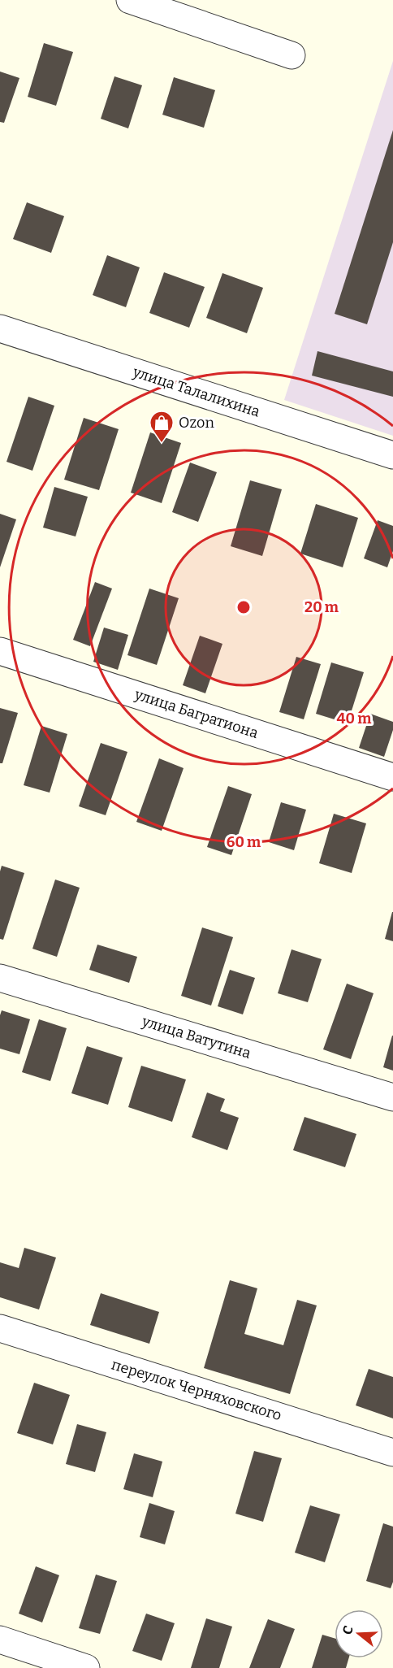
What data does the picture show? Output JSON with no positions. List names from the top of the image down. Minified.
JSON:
{"streets":{"street":["улица Талалихина","улица Багратиона","улица Ватутина","переулок Черняховского"]},"places":{"shop":["Ozon"]},"north":"left","rings":["20 m","40 m","60 m"]}
